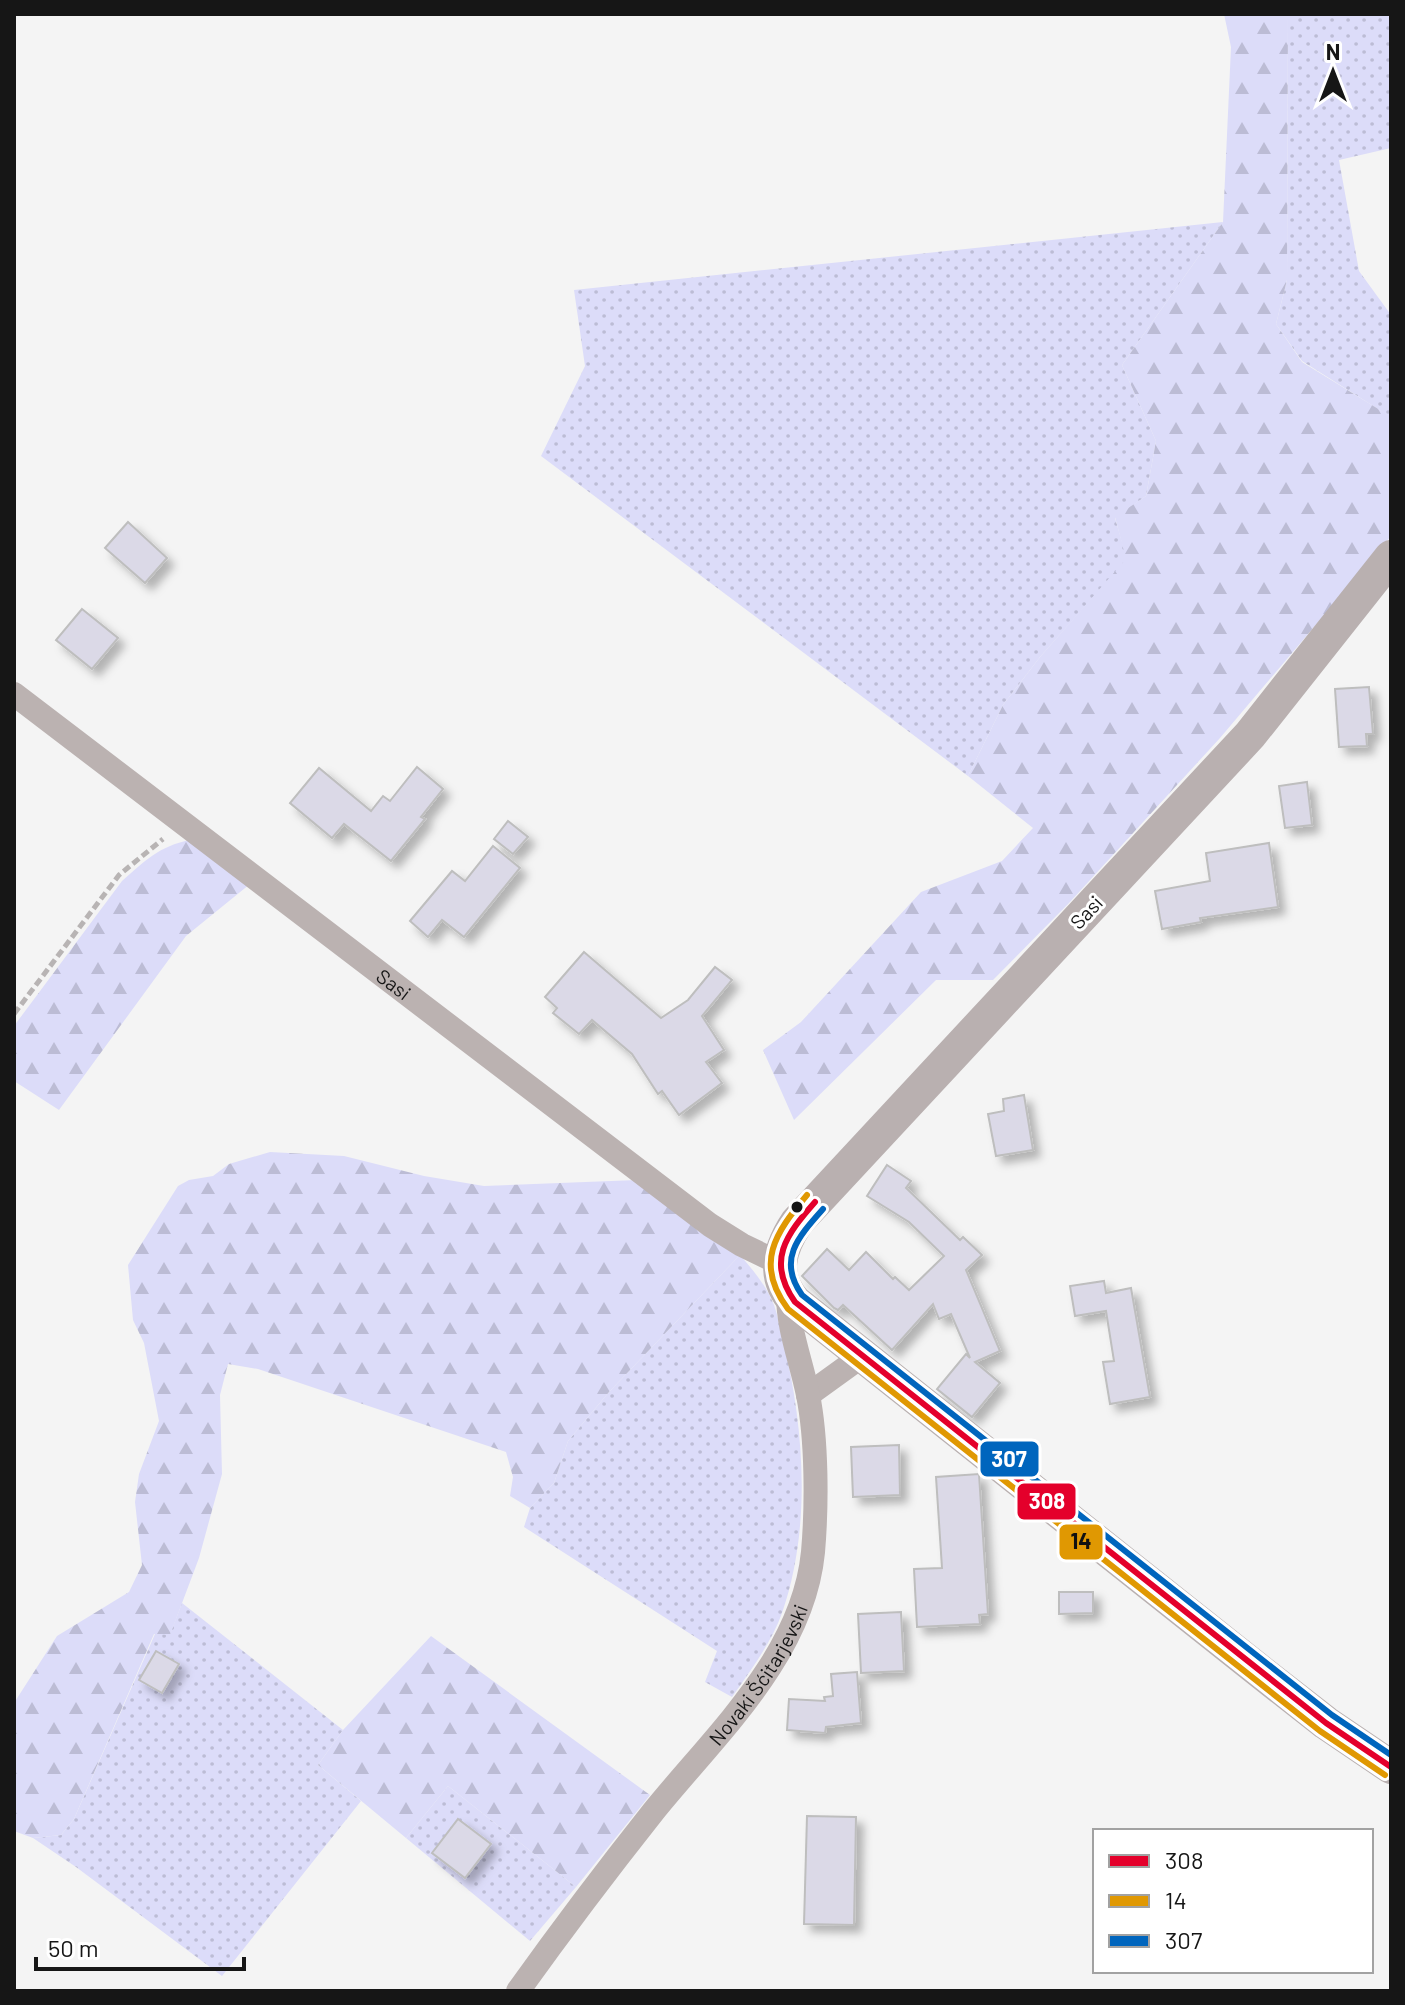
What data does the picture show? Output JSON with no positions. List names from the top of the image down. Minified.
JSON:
{"streets":{"main road":["Sasi"],"street":["Novaki Šćitarjevski"]},"crossings":[["Sasi","Novaki Šćitarjevski"]],"lines":["transit line 14","transit line 308","transit line 307"],"legend":["308","14","307"],"scale_bar":"50 m","north":"top"}
